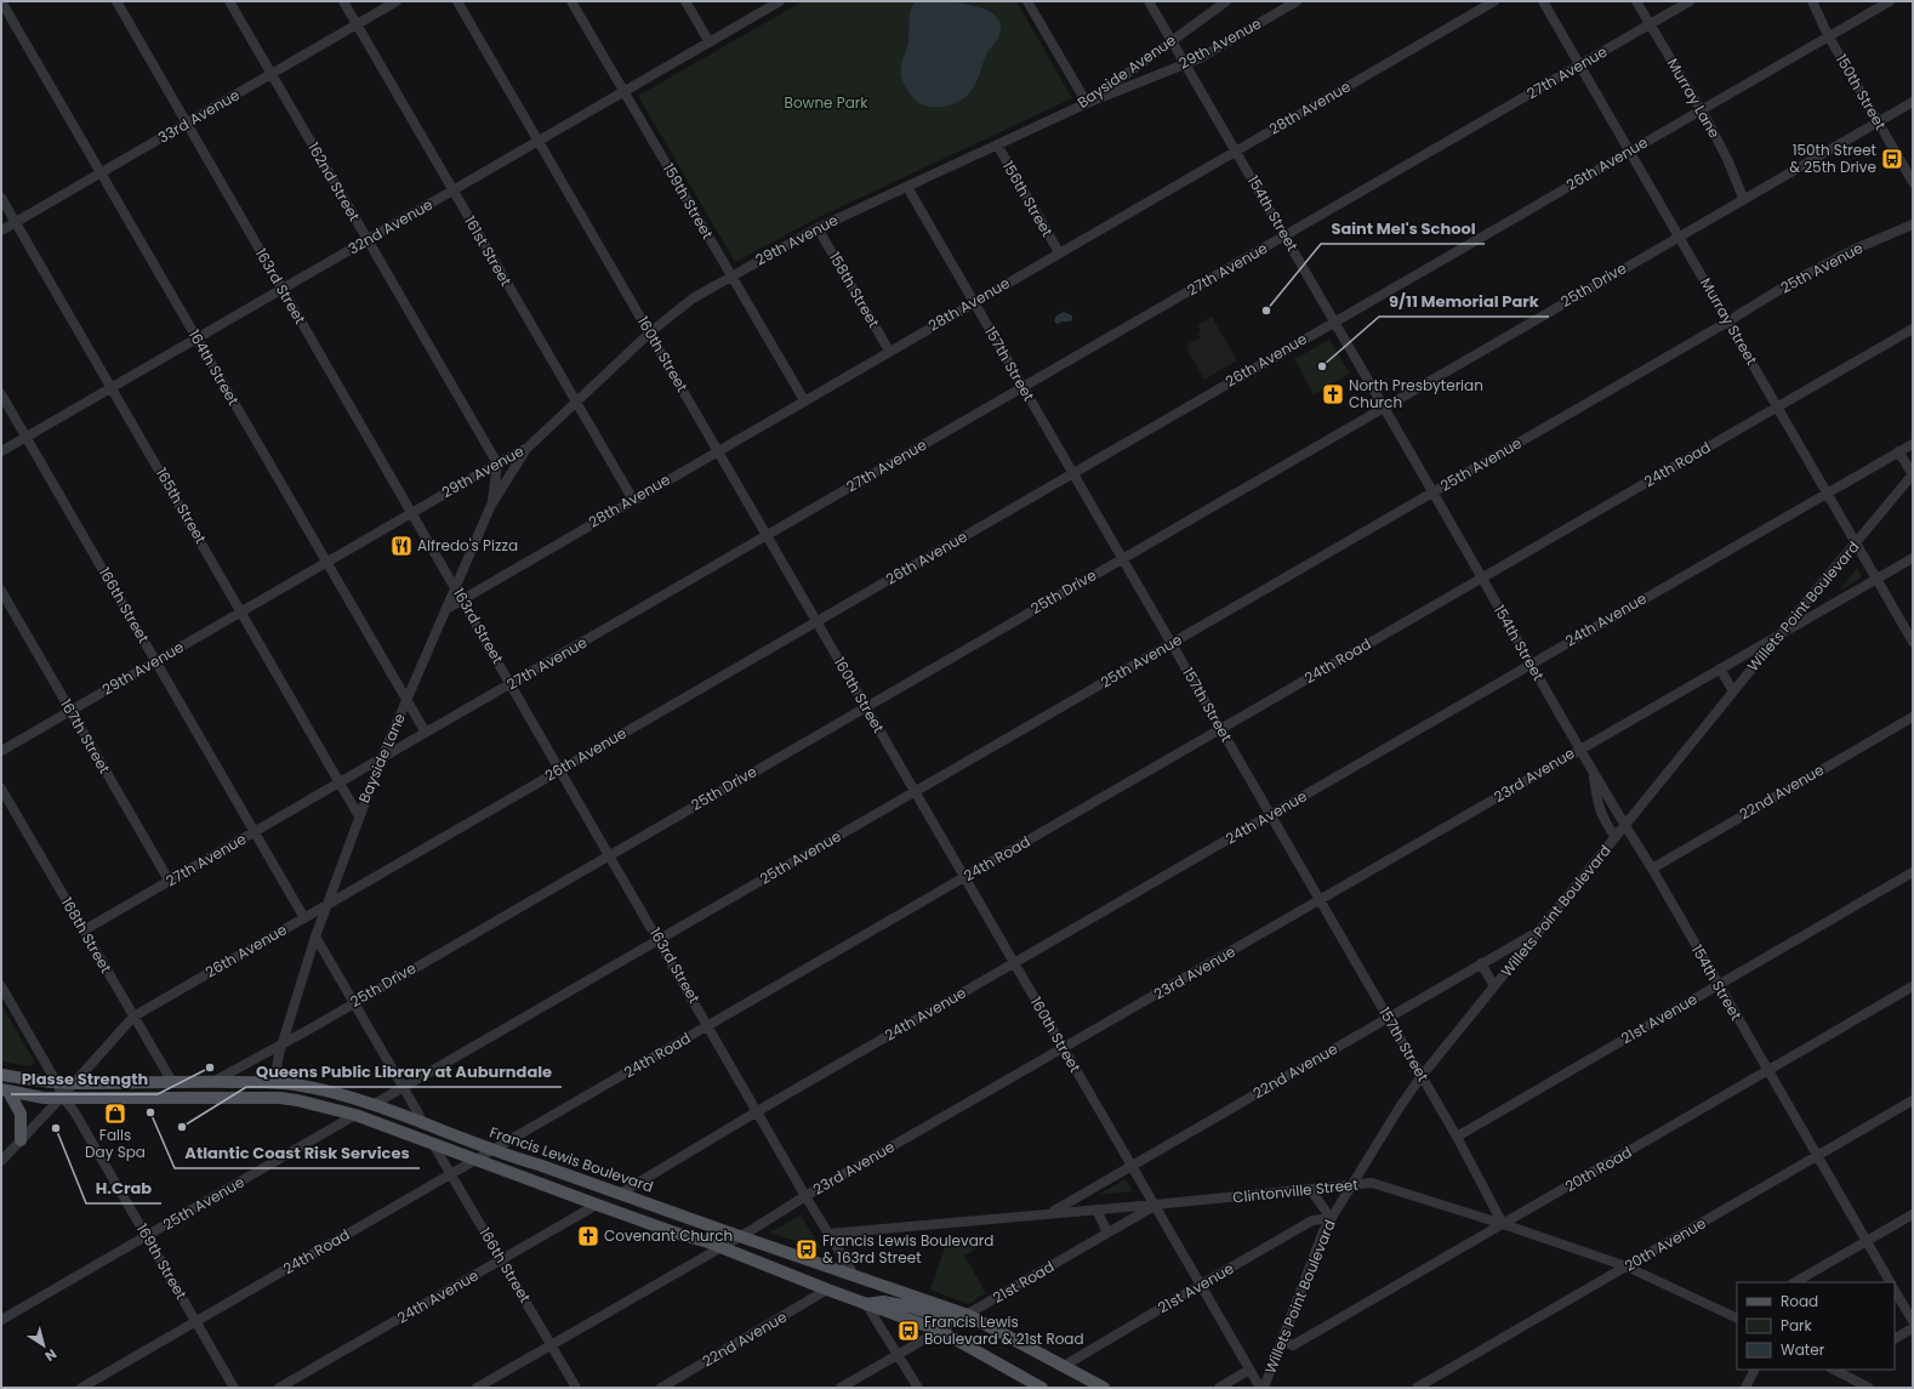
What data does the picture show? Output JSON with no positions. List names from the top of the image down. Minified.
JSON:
{"streets":{"main road":["Francis Lewis Boulevard"],"street":["29th Avenue","Bayside Avenue","27th Avenue","150th Street","Murray Lane","28th Avenue","33rd Avenue","26th Avenue","162nd Street","156th Street","159th Street","154th Street","32nd Avenue","161st Street","25th Avenue","25th Drive","163rd Street","158th Street","Murray Street","160th Street","157th Street","164th Street","24th Road","165th Street","166th Street","Willets Point Boulevard","24th Avenue","167th Street","Bayside Lane","23rd Avenue","22nd Avenue","168th Street","21st Avenue","20th Road","Clintonville Street","20th Avenue","169th Street","21st Road"]},"crossings":[["29th Avenue","Bayside Avenue"],["29th Avenue","162nd Street"],["29th Avenue","156th Street"],["29th Avenue","159th Street"],["29th Avenue","154th Street"],["29th Avenue","161st Street"],["29th Avenue","163rd Street"],["29th Avenue","158th Street"],["29th Avenue","160th Street"],["29th Avenue","157th Street"],["29th Avenue","164th Street"],["29th Avenue","165th Street"],["29th Avenue","166th Street"],["29th Avenue","167th Street"],["29th Avenue","Bayside Lane"],["Bayside Avenue","156th Street"],["Bayside Avenue","154th Street"],["27th Avenue","Murray Lane"],["27th Avenue","154th Street"],["27th Avenue","163rd Street"],["27th Avenue","Murray Street"],["27th Avenue","160th Street"],["27th Avenue","157th Street"],["27th Avenue","164th Street"],["27th Avenue","165th Street"],["27th Avenue","166th Street"],["27th Avenue","167th Street"],["27th Avenue","Bayside Lane"],["27th Avenue","168th Street"],["150th Street","26th Avenue"],["150th Street","25th Drive"],["Murray Lane","26th Avenue"],["Murray Lane","25th Drive"],["28th Avenue","156th Street"],["28th Avenue","159th Street"],["28th Avenue","154th Street"],["28th Avenue","161st Street"],["28th Avenue","163rd Street"],["28th Avenue","158th Street"],["28th Avenue","160th Street"],["28th Avenue","157th Street"],["28th Avenue","Bayside Lane"],["33rd Avenue","162nd Street"],["33rd Avenue","161st Street"],["33rd Avenue","163rd Street"],["33rd Avenue","164th Street"],["33rd Avenue","165th Street"],["26th Avenue","154th Street"],["26th Avenue","163rd Street"],["26th Avenue","Murray Street"],["26th Avenue","160th Street"],["26th Avenue","157th Street"],["26th Avenue","166th Street"],["26th Avenue","Bayside Lane"],["26th Avenue","168th Street"],["26th Avenue","Francis Lewis Boulevard"],["26th Avenue","169th Street"],["162nd Street","32nd Avenue"],["159th Street","32nd Avenue"],["154th Street","25th Avenue"],["154th Street","25th Drive"],["154th Street","24th Road"],["154th Street","Willets Point Boulevard"],["154th Street","24th Avenue"],["154th Street","23rd Avenue"],["154th Street","22nd Avenue"],["154th Street","21st Avenue"],["154th Street","20th Road"],["154th Street","20th Avenue"],["32nd Avenue","161st Street"],["32nd Avenue","163rd Street"],["32nd Avenue","160th Street"],["32nd Avenue","164th Street"],["32nd Avenue","165th Street"],["32nd Avenue","166th Street"],["25th Avenue","163rd Street"],["25th Avenue","Murray Street"],["25th Avenue","160th Street"],["25th Avenue","157th Street"],["25th Avenue","Francis Lewis Boulevard"],["25th Avenue","169th Street"],["25th Drive","163rd Street"],["25th Drive","Murray Street"],["25th Drive","160th Street"],["25th Drive","157th Street"],["25th Drive","Bayside Lane"],["25th Drive","Francis Lewis Boulevard"],["163rd Street","24th Road"],["163rd Street","24th Avenue"],["163rd Street","Bayside Lane"],["163rd Street","23rd Avenue"],["163rd Street","Francis Lewis Boulevard"],["163rd Street","Clintonville Street"],["Murray Street","24th Road"],["Murray Street","Willets Point Boulevard"],["Murray Street","24th Avenue"],["Murray Street","23rd Avenue"],["160th Street","24th Road"],["160th Street","Willets Point Boulevard"],["160th Street","24th Avenue"],["160th Street","23rd Avenue"],["160th Street","22nd Avenue"],["160th Street","21st Avenue"],["160th Street","Clintonville Street"],["160th Street","21st Road"],["157th Street","24th Road"],["157th Street","Willets Point Boulevard"],["157th Street","24th Avenue"],["157th Street","23rd Avenue"],["157th Street","22nd Avenue"],["157th Street","21st Avenue"],["157th Street","20th Road"],["157th Street","Clintonville Street"],["164th Street","Bayside Lane"],["24th Road","166th Street"],["24th Road","Francis Lewis Boulevard"],["24th Road","169th Street"],["165th Street","Bayside Lane"],["166th Street","24th Avenue"],["166th Street","23rd Avenue"],["Willets Point Boulevard","23rd Avenue"],["Willets Point Boulevard","22nd Avenue"],["Willets Point Boulevard","21st Avenue"],["Willets Point Boulevard","20th Road"],["Willets Point Boulevard","Clintonville Street"],["24th Avenue","Francis Lewis Boulevard"],["Bayside Lane","Francis Lewis Boulevard"],["23rd Avenue","Francis Lewis Boulevard"],["22nd Avenue","Clintonville Street"],["168th Street","Francis Lewis Boulevard"],["21st Avenue","Francis Lewis Boulevard"],["Francis Lewis Boulevard","169th Street"],["Francis Lewis Boulevard","21st Road"],["20th Road","Clintonville Street"],["Clintonville Street","20th Avenue"],["Clintonville Street","21st Road"]],"parks":["Bowne Park"],"places":{"bus stop":["150th Street & 25th Drive","Francis Lewis Boulevard & 163rd Street","Francis Lewis Boulevard & 21st Road"],"other":["Saint Mel's School","9/11 Memorial Park","Plasse Strength","Atlantic Coast Risk Services","Queens Public Library at Auburndale","H.Crab"],"church":["North Presbyterian Church","Covenant Church"],"restaurant":["Alfredo's Pizza"],"shop":["Falls Day Spa"]},"legend":["Road","Park","Water"],"north":"bottom right"}
